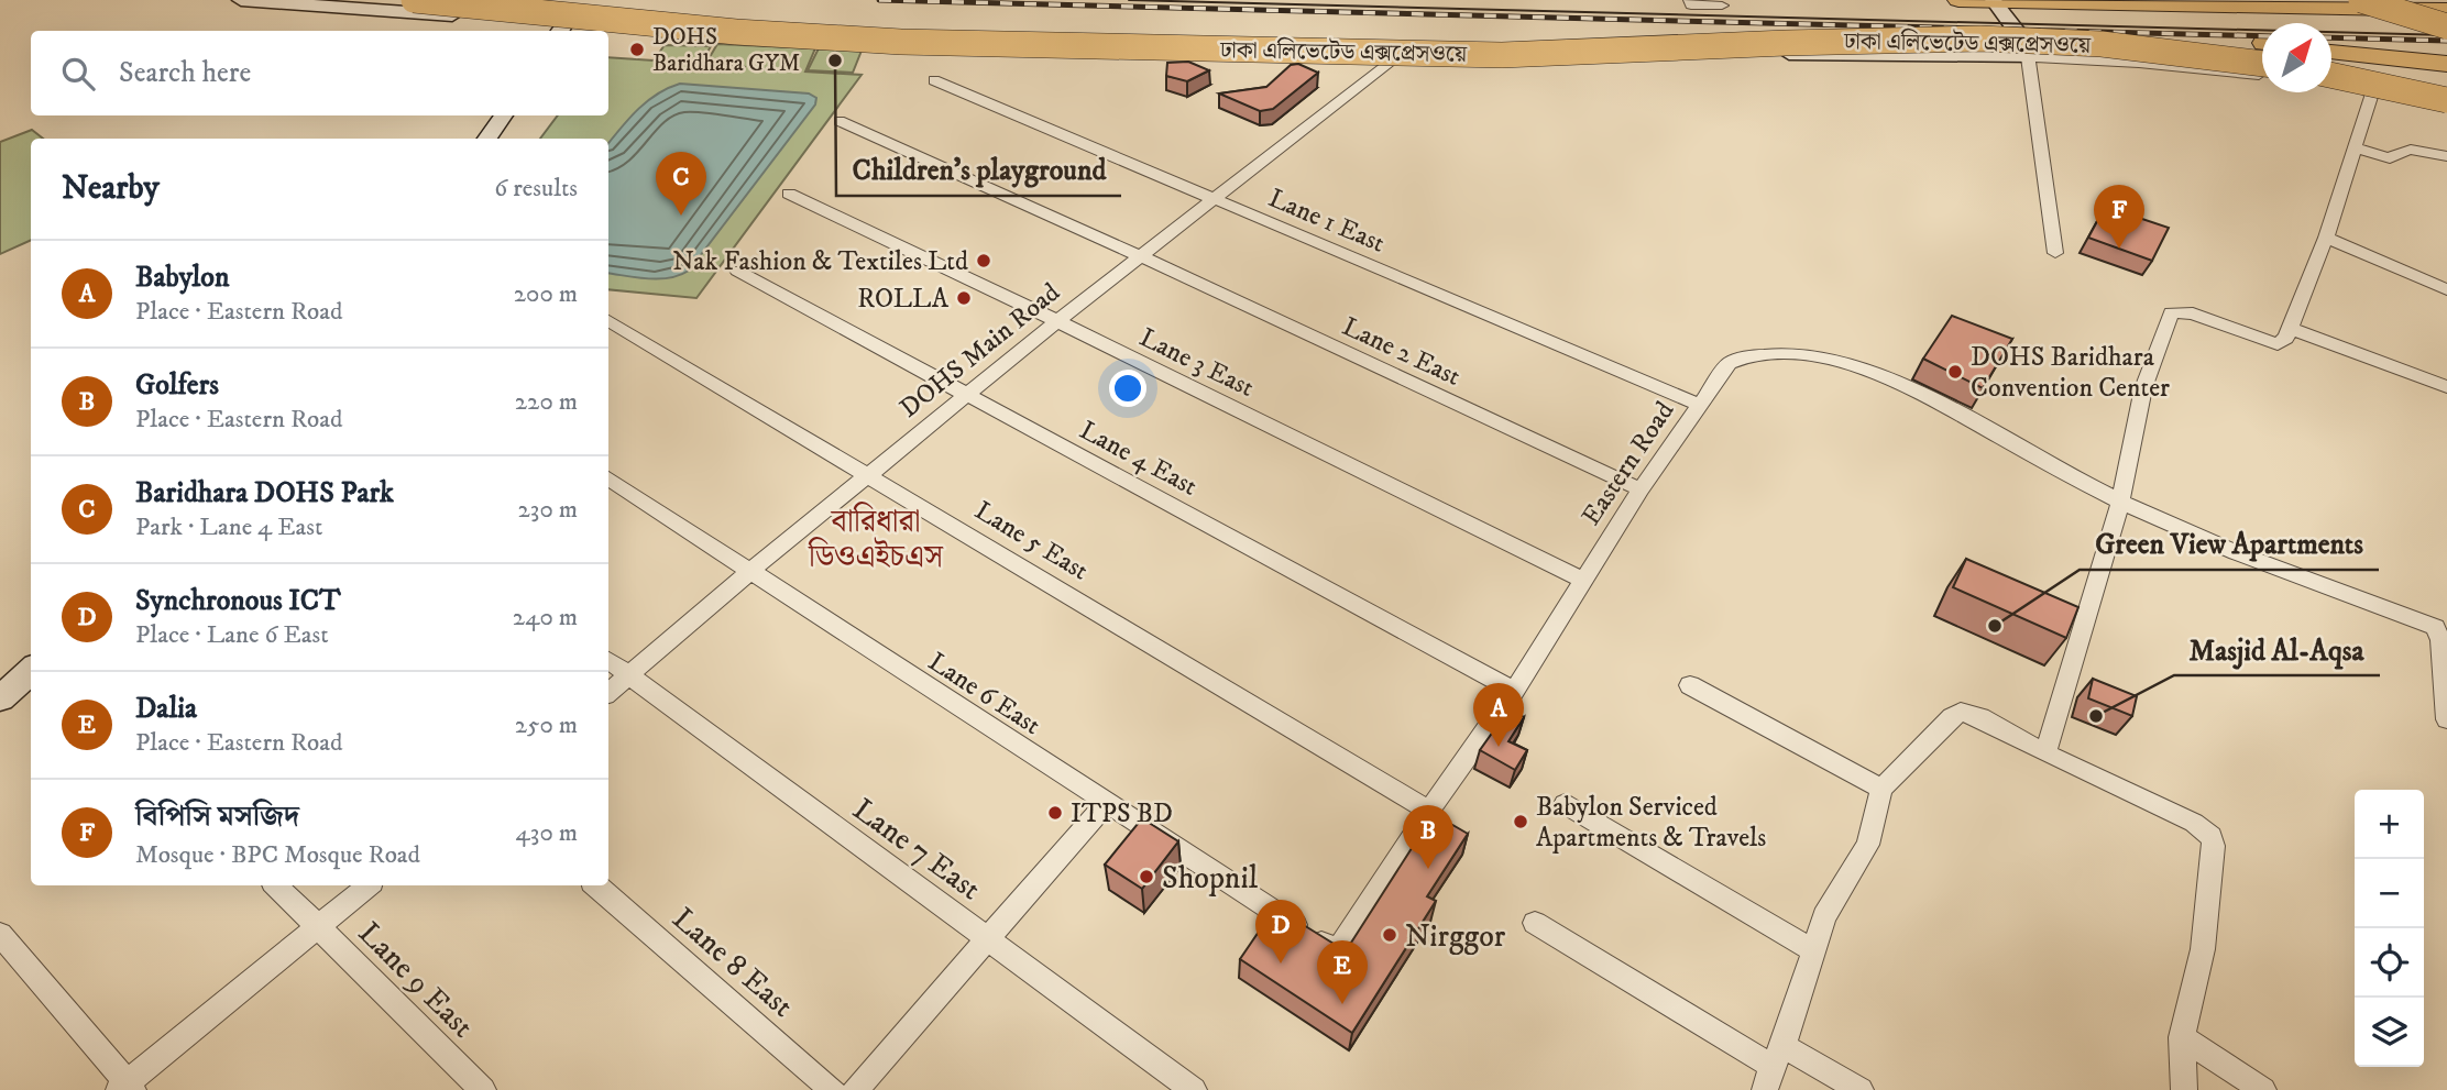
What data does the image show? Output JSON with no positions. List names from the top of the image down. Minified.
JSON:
{"streets":{"highway":["ঢাকা এলিভেটেড এক্সপ্রেসওয়ে"],"street":["Lane 1 East","DOHS Main Road","Lane 2 East","Lane 3 East","Lane 4 East","Eastern Road","Lane 5 East","Lane 6 East","Lane 7 East","Lane 8 East","Lane 9 East"]},"crossings":[["Lane 1 East","DOHS Main Road"],["Lane 1 East","Eastern Road"],["DOHS Main Road","Lane 2 East"],["DOHS Main Road","Lane 3 East"],["DOHS Main Road","Lane 4 East"],["DOHS Main Road","Lane 5 East"],["DOHS Main Road","Lane 6 East"],["DOHS Main Road","Lane 7 East"],["Lane 2 East","Eastern Road"],["Lane 3 East","Eastern Road"],["Lane 4 East","Eastern Road"],["Eastern Road","Lane 5 East"],["Eastern Road","Lane 6 East"]],"districts":["বারিধারা ডিওএইচএস"],"places":["DOHS Baridhara GYM","Children's playground","Nak Fashion & Textiles Ltd","ROLLA","DOHS Baridhara Convention Center","Green View Apartments","Masjid Al-Aqsa","ITPS BD","Babylon Serviced Apartments & Travels","Shopnil","Nirggor"],"north":"top right","page":{"search":"Search here","heading":["Nearby","6 results"],"pins":["C","F","A","B","D","E"],"list":[{"mark":"A","name":"Babylon","note":"Place · Eastern Road","value":"200 m"},{"mark":"B","name":"Golfers","note":"Place · Eastern Road","value":"220 m"},{"mark":"C","name":"Baridhara DOHS Park","note":"Park · Lane 4 East","value":"230 m"},{"mark":"D","name":"Synchronous ICT","note":"Place · Lane 6 East","value":"240 m"},{"mark":"E","name":"Dalia","note":"Place · Eastern Road","value":"250 m"},{"mark":"F","name":"বিপিসি মসজিদ","note":"Mosque · BPC Mosque Road","value":"430 m"}],"map_buttons":["+","−"]}}
